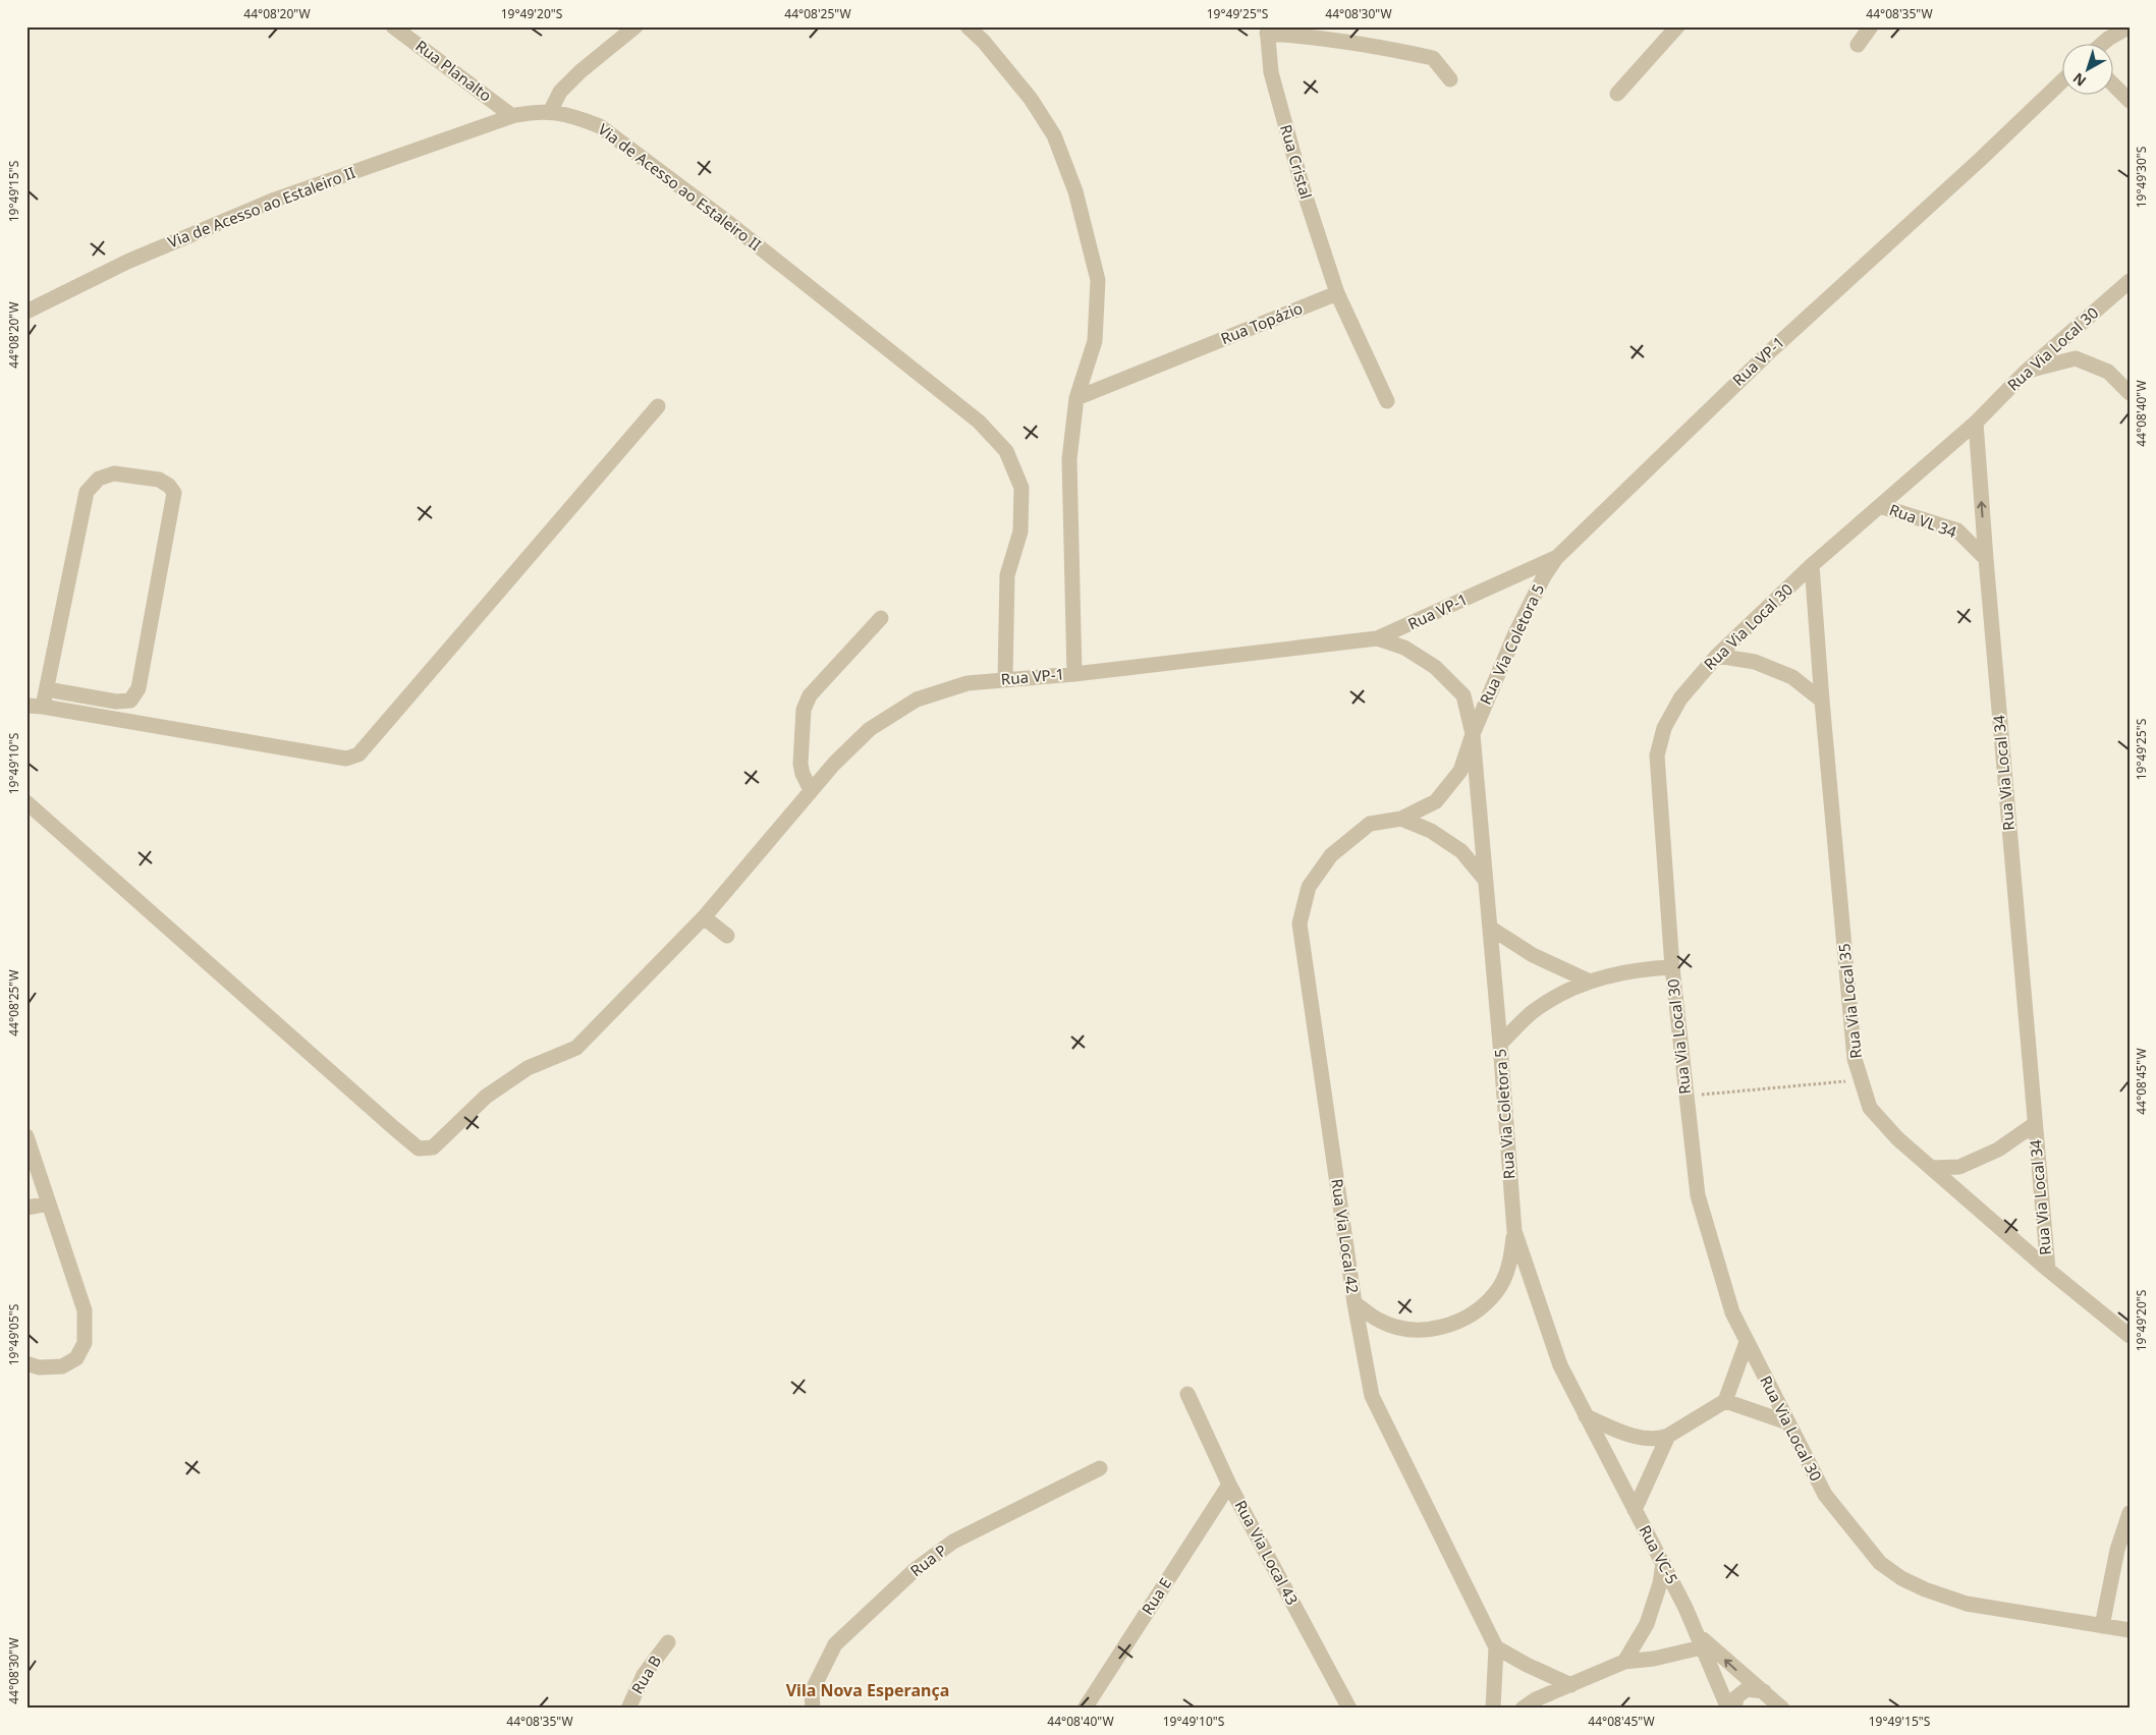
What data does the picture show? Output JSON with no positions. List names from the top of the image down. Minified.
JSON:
{"streets":{"street":["Rua Planalto","Rua Cristal","Via de Acesso ao Estaleiro II","Rua Topázio","Rua Via Local 30","Rua VP-1","Rua VL 34","Rua Via Coletora 5","Rua Via Local 34","Rua Via Local 35","Rua Via Local 42","Rua Via Local 43","Rua VC-5","Rua P","Rua E","Rua B"]},"crossings":[["Rua Planalto","Via de Acesso ao Estaleiro II"],["Rua Cristal","Rua Topázio"],["Via de Acesso ao Estaleiro II","Rua VP-1"],["Rua Via Local 30","Rua VL 34"],["Rua Via Local 30","Rua Via Local 34"],["Rua Via Local 30","Rua Via Local 35"],["Rua VP-1","Rua Via Coletora 5"],["Rua VL 34","Rua Via Local 34"],["Rua Via Coletora 5","Rua VC-5"],["Rua Via Local 34","Rua Via Local 35"],["Rua Via Local 43","Rua E"]],"districts":["Vila Nova Esperança"],"north":"bottom left","coordinates":["44°08'20\"W","19°49'20\"S","44°08'25\"W","19°49'25\"S","44°08'30\"W","44°08'35\"W","19°49'30\"S","19°49'15\"S","44°08'40\"W","19°49'10\"S","44°08'45\"W","19°49'05\"S"]}
